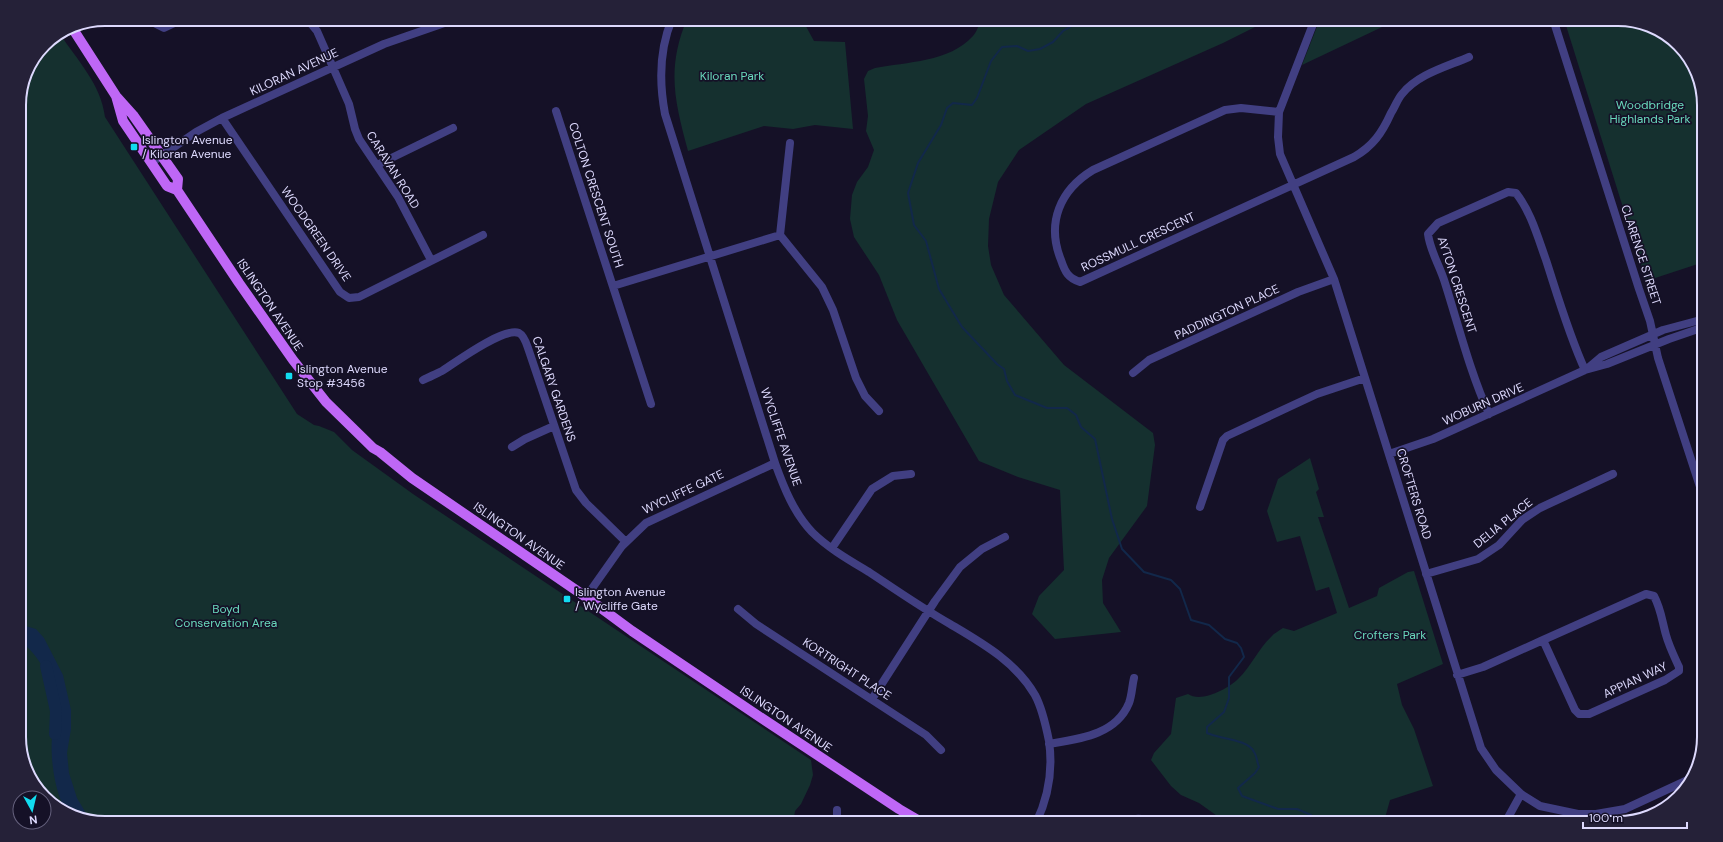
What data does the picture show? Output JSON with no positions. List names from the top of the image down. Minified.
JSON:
{"streets":{"main road":["ISLINGTON AVENUE"],"street":["KILORAN AVENUE","CARAVAN ROAD","COLTON CRESCENT SOUTH","WOODGREEN DRIVE","ROSSMULL CRESCENT","CLARENCE STREET","AYTON CRESCENT","PADDINGTON PLACE","CALGARY GARDENS","WOBURN DRIVE","WYCLIFFE AVENUE","WYCLIFFE GATE","CROFTERS ROAD","DELIA PLACE","KORTRIGHT PLACE","APPIAN WAY"]},"crossings":[["KILORAN AVENUE","CARAVAN ROAD"],["KILORAN AVENUE","WOODGREEN DRIVE"],["KILORAN AVENUE","ISLINGTON AVENUE"],["CARAVAN ROAD","WOODGREEN DRIVE"],["ROSSMULL CRESCENT","CROFTERS ROAD"],["CLARENCE STREET","WOBURN DRIVE"],["AYTON CRESCENT","WOBURN DRIVE"],["ISLINGTON AVENUE","WYCLIFFE GATE"],["PADDINGTON PLACE","CROFTERS ROAD"],["CALGARY GARDENS","WYCLIFFE GATE"],["WOBURN DRIVE","CROFTERS ROAD"],["WYCLIFFE AVENUE","WYCLIFFE GATE"],["CROFTERS ROAD","DELIA PLACE"],["CROFTERS ROAD","APPIAN WAY"]],"parks":["Kiloran Park","Woodbridge Highlands Park","Boyd Conservation Area","Crofters Park"],"places":{"transit":["Islington Avenue / Kiloran Avenue","Islington Avenue Stop #3456","Islington Avenue / Wycliffe Gate"]},"scale_bar":"100 m","north":"bottom"}
